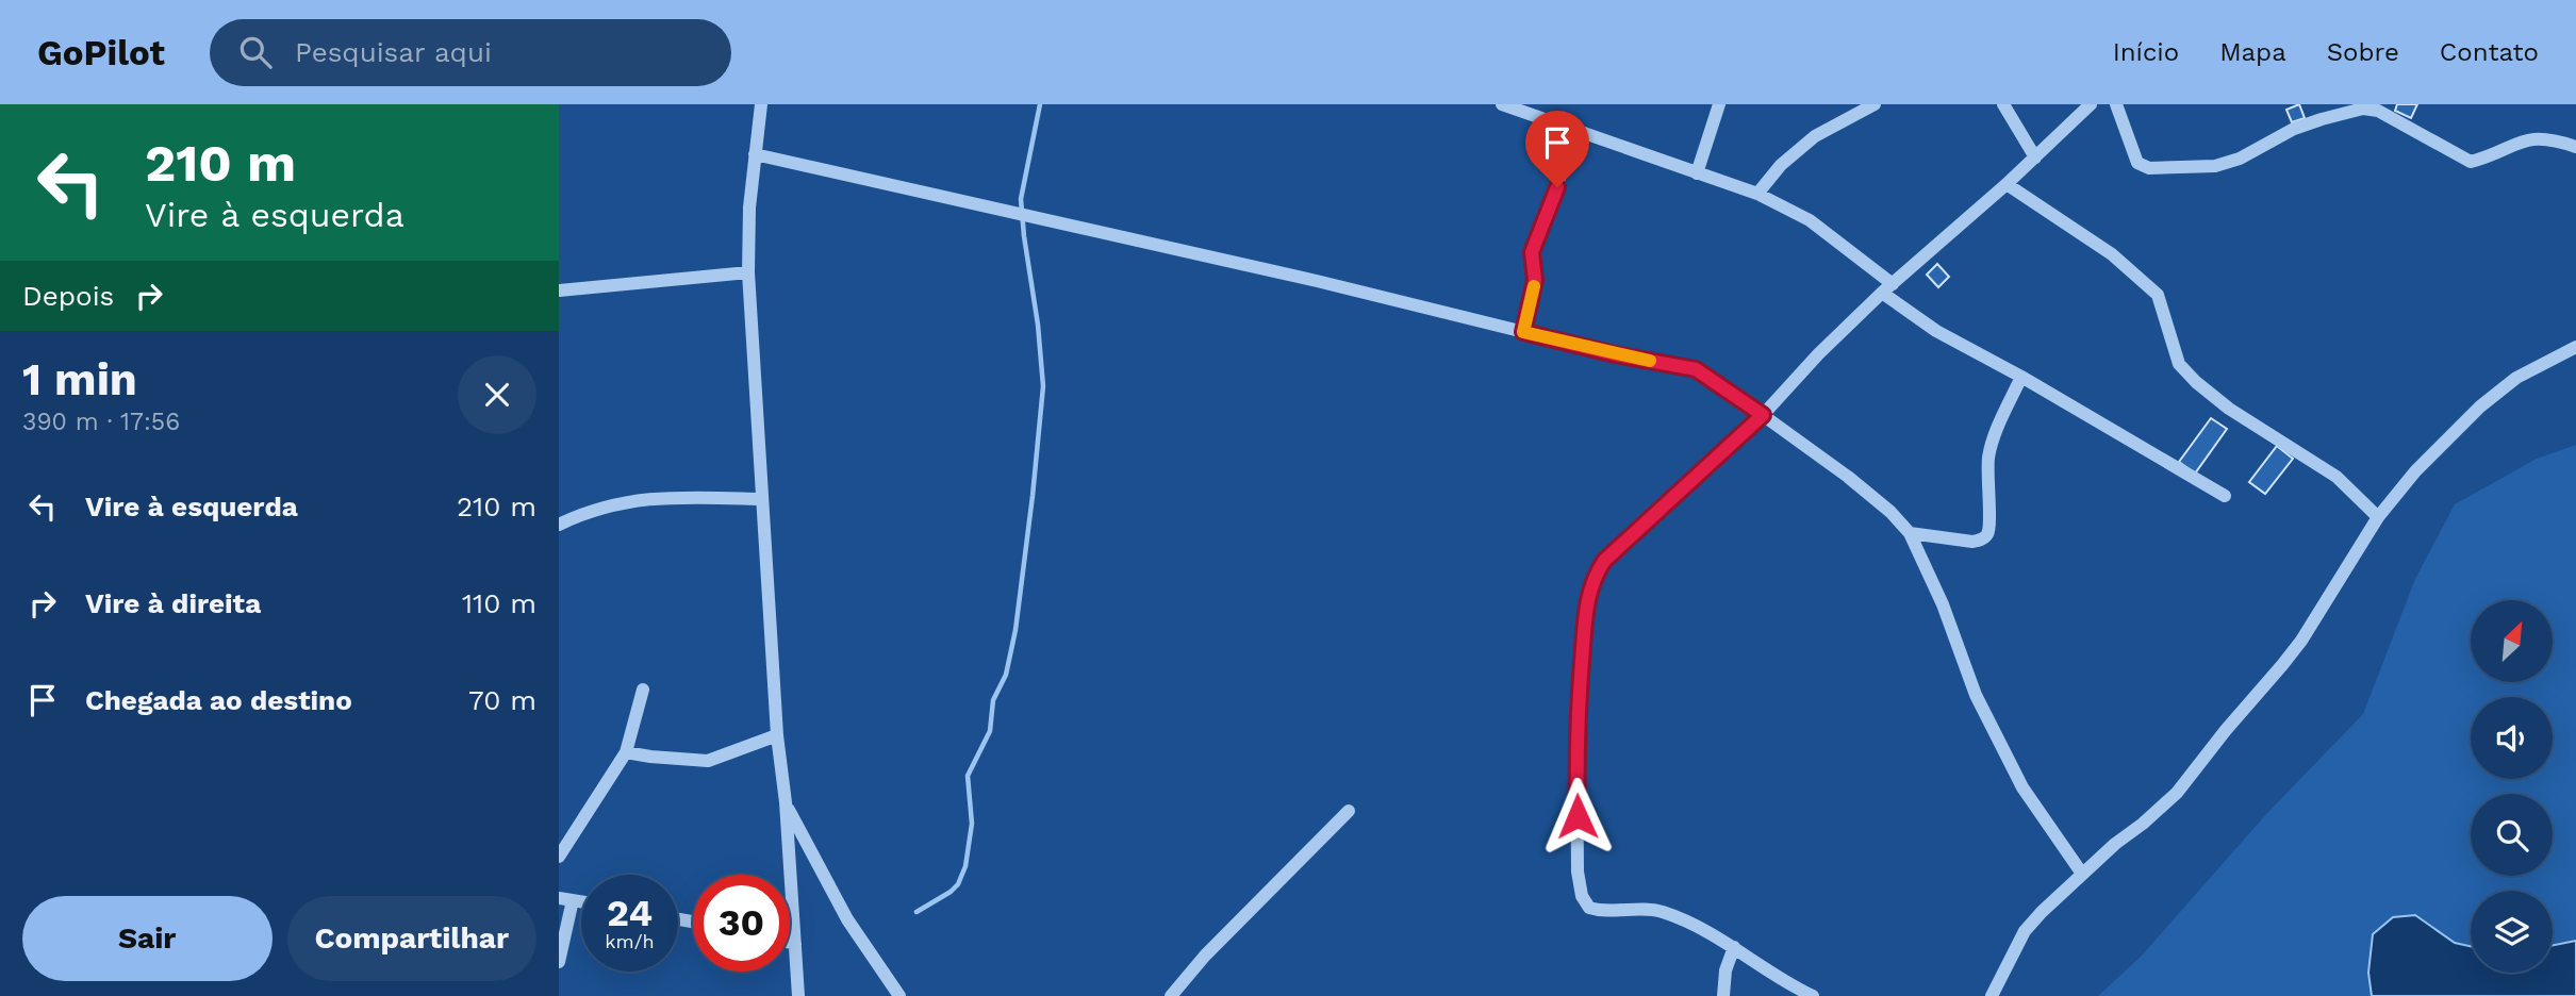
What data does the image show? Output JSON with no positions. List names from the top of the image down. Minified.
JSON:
{"north":"top right","page":{"header":"GoPilot","search":"Pesquisar aqui","nav":["Início","Mapa","Sobre","Contato"],"turn":["210 m","Vire à esquerda"],"then":"Depois","heading":["1 min","390 m · 17:56"],"list":[{"name":"Vire à esquerda","value":"210 m"},{"name":"Vire à direita","value":"110 m"},{"name":"Chegada ao destino","value":"70 m"}],"speed":"24 km/h","limit":"30","buttons":["Sair","Compartilhar"]}}
